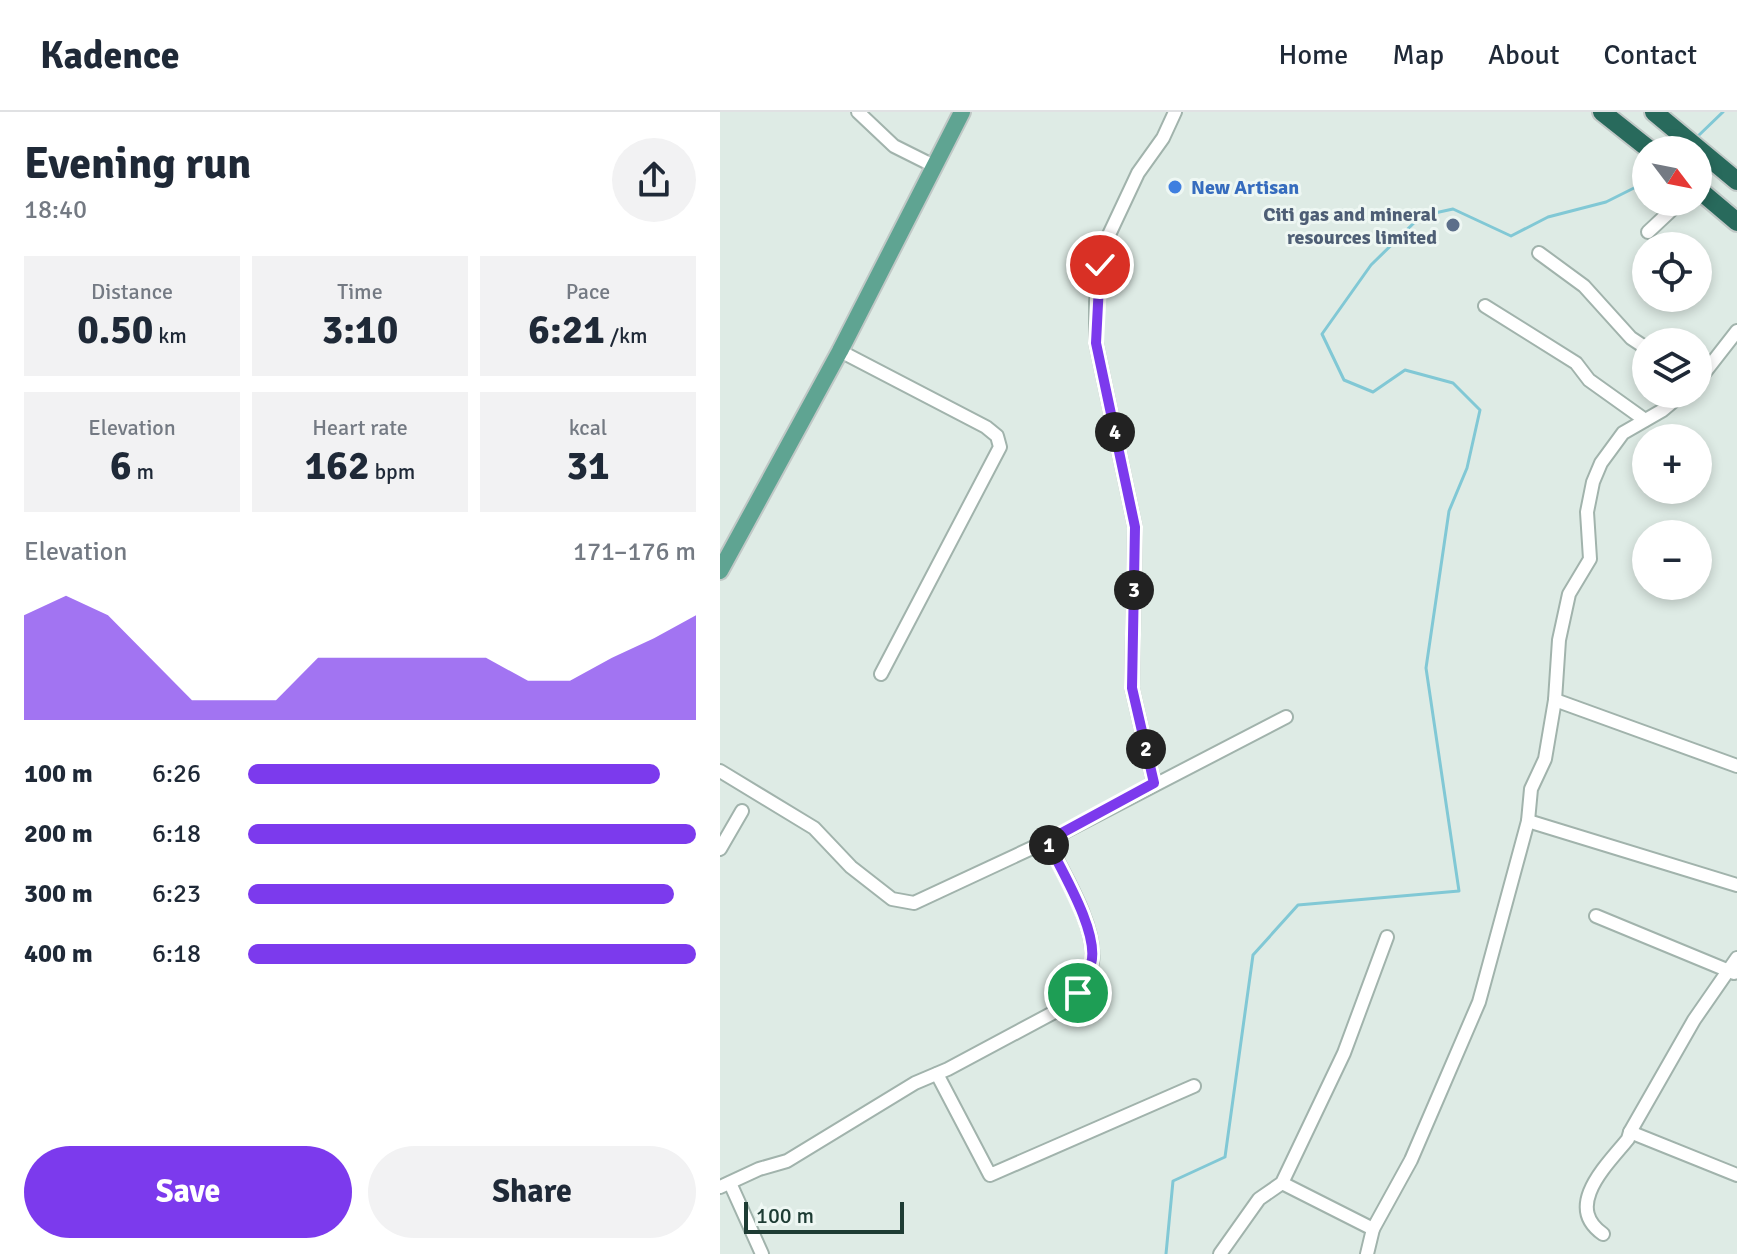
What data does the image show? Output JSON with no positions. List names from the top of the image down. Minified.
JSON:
{"places":["New Artisan","Citi gas and mineral resources limited"],"scale_bar":"100 m","north":"bottom right","page":{"header":"Kadence","nav":["Home","Map","About","Contact"],"heading":["Evening run","18:40"],"map_buttons":["+","−"],"stats":[["Distance","0.50 km"],["Time","3:10"],["Pace","6:21 /km"],["Elevation","6 m"],["Heart rate","162 bpm"],["kcal","31"]],"pins":["4","3","2","1"],"chart":["Elevation","171–176 m"],"list":[{"name":"100 m","note":"6:26"},{"name":"200 m","note":"6:18"},{"name":"300 m","note":"6:23"},{"name":"400 m","note":"6:18"}],"buttons":["Save","Share"],"scale":"100 m"}}
